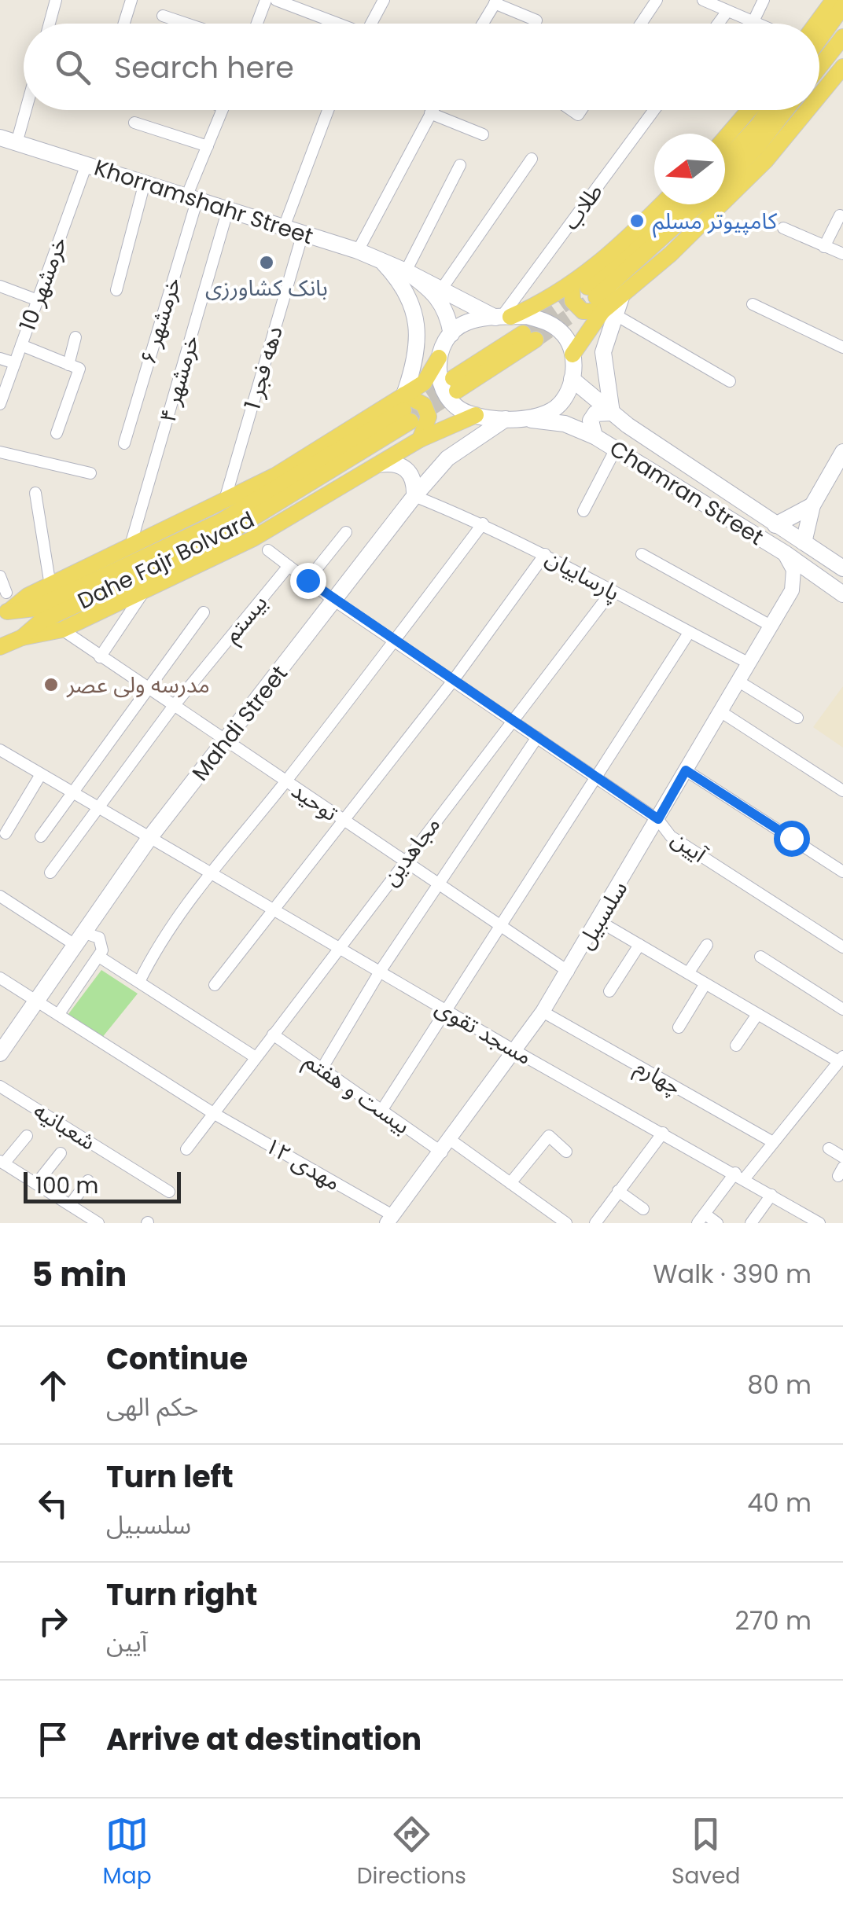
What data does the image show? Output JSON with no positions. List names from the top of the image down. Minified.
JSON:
{"streets":{"main road":["Khorramshahr Street","Chamran Street","Dahe Fajr Bolvard","Mahdi Street"],"street":["طلاب","خرمشهر 10","خرمشهر ۶","دهه فجر 1","خرمشهر ۴","پارساییان","بیستم","توحید","آیین","مجاهدین","سلسبیل","مسجد تقوی","چهارم","بیست و هفتم","شعبانیه","مهدی ۱۲"]},"crossings":[["Khorramshahr Street","طلاب"],["Khorramshahr Street","خرمشهر 10"],["Khorramshahr Street","خرمشهر ۶"],["Khorramshahr Street","دهه فجر 1"],["Khorramshahr Street","خرمشهر ۴"],["Khorramshahr Street","Chamran Street"],["Khorramshahr Street","Mahdi Street"],["طلاب","Chamran Street"],["طلاب","Mahdi Street"],["Chamran Street","Mahdi Street"],["پارساییان","Mahdi Street"],["پارساییان","مجاهدین"],["پارساییان","سلسبیل"],["بیستم","توحید"],["بیستم","آیین"],["بیستم","مسجد تقوی"],["Mahdi Street","توحید"],["Mahdi Street","آیین"],["Mahdi Street","مسجد تقوی"],["Mahdi Street","مهدی ۱۲"],["توحید","مجاهدین"],["توحید","سلسبیل"],["آیین","مجاهدین"],["آیین","سلسبیل"],["مجاهدین","مسجد تقوی"],["مجاهدین","بیست و هفتم"],["مجاهدین","مهدی ۱۲"],["سلسبیل","مسجد تقوی"],["سلسبیل","چهارم"],["سلسبیل","بیست و هفتم"],["سلسبیل","مهدی ۱۲"]],"places":["کامپیوتر مسلم","بانک کشاورزی","مدرسه ولی عصر"],"scale_bar":"100 m","north":"left","page":{"search":"Search here","scale":"100 m","heading":["5 min","Walk · 390 m"],"list":[["Continue","حکم الهی","80 m"],["Turn left","سلسبیل","40 m"],["Turn right","آیین","270 m"],"Arrive at destination"],"nav":["Map","Directions","Saved"]}}
